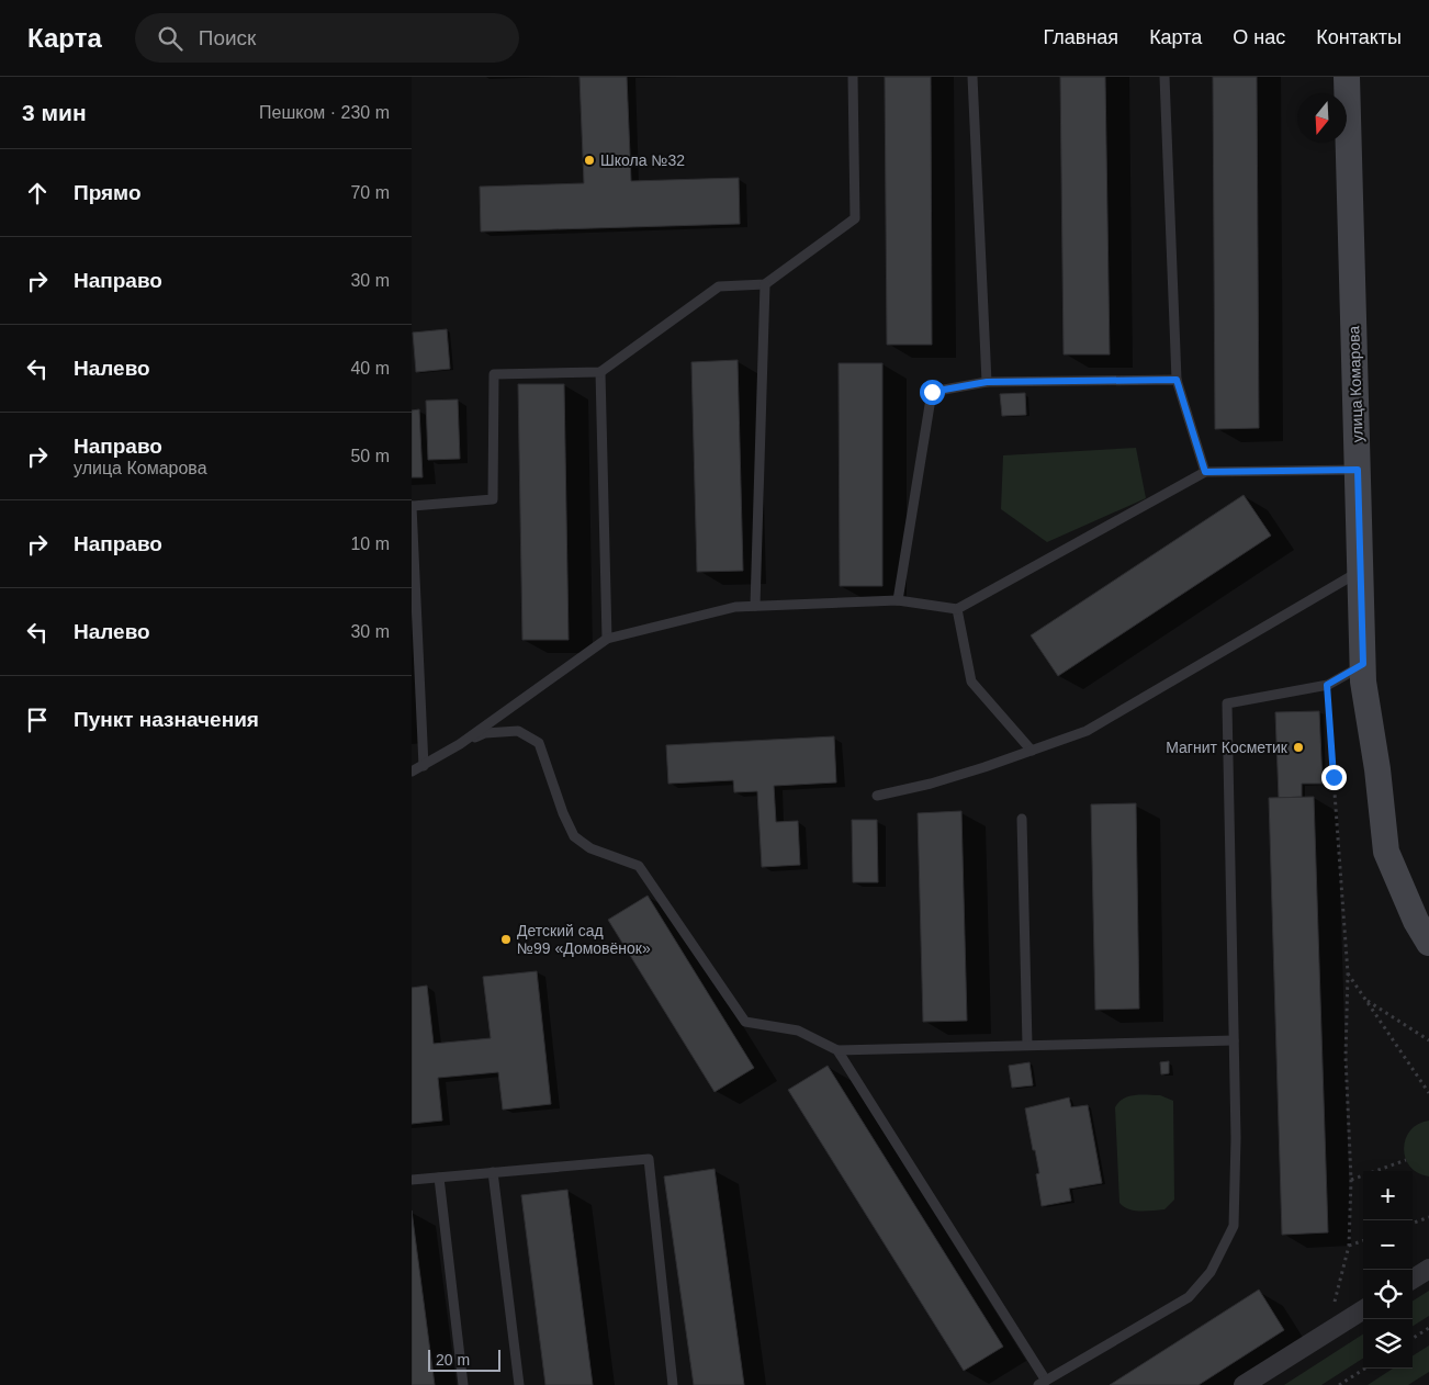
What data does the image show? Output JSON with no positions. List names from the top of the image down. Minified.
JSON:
{"streets":{"main road":["улица Комарова"]},"places":["Школа №32","Магнит Косметик","Детский сад №99 «Домовёнок»"],"scale_bar":"20 m","north":"bottom","page":{"header":"Карта","search":"Поиск","nav":["Главная","Карта","О нас","Контакты"],"heading":["3 мин","Пешком · 230 m"],"list":[["Прямо","70 m"],["Направо","30 m"],["Налево","40 m"],["Направо","улица Комарова","50 m"],["Направо","10 m"],["Налево","30 m"],"Пункт назначения"],"map_buttons":["+","−"],"scale":"20 m"}}
